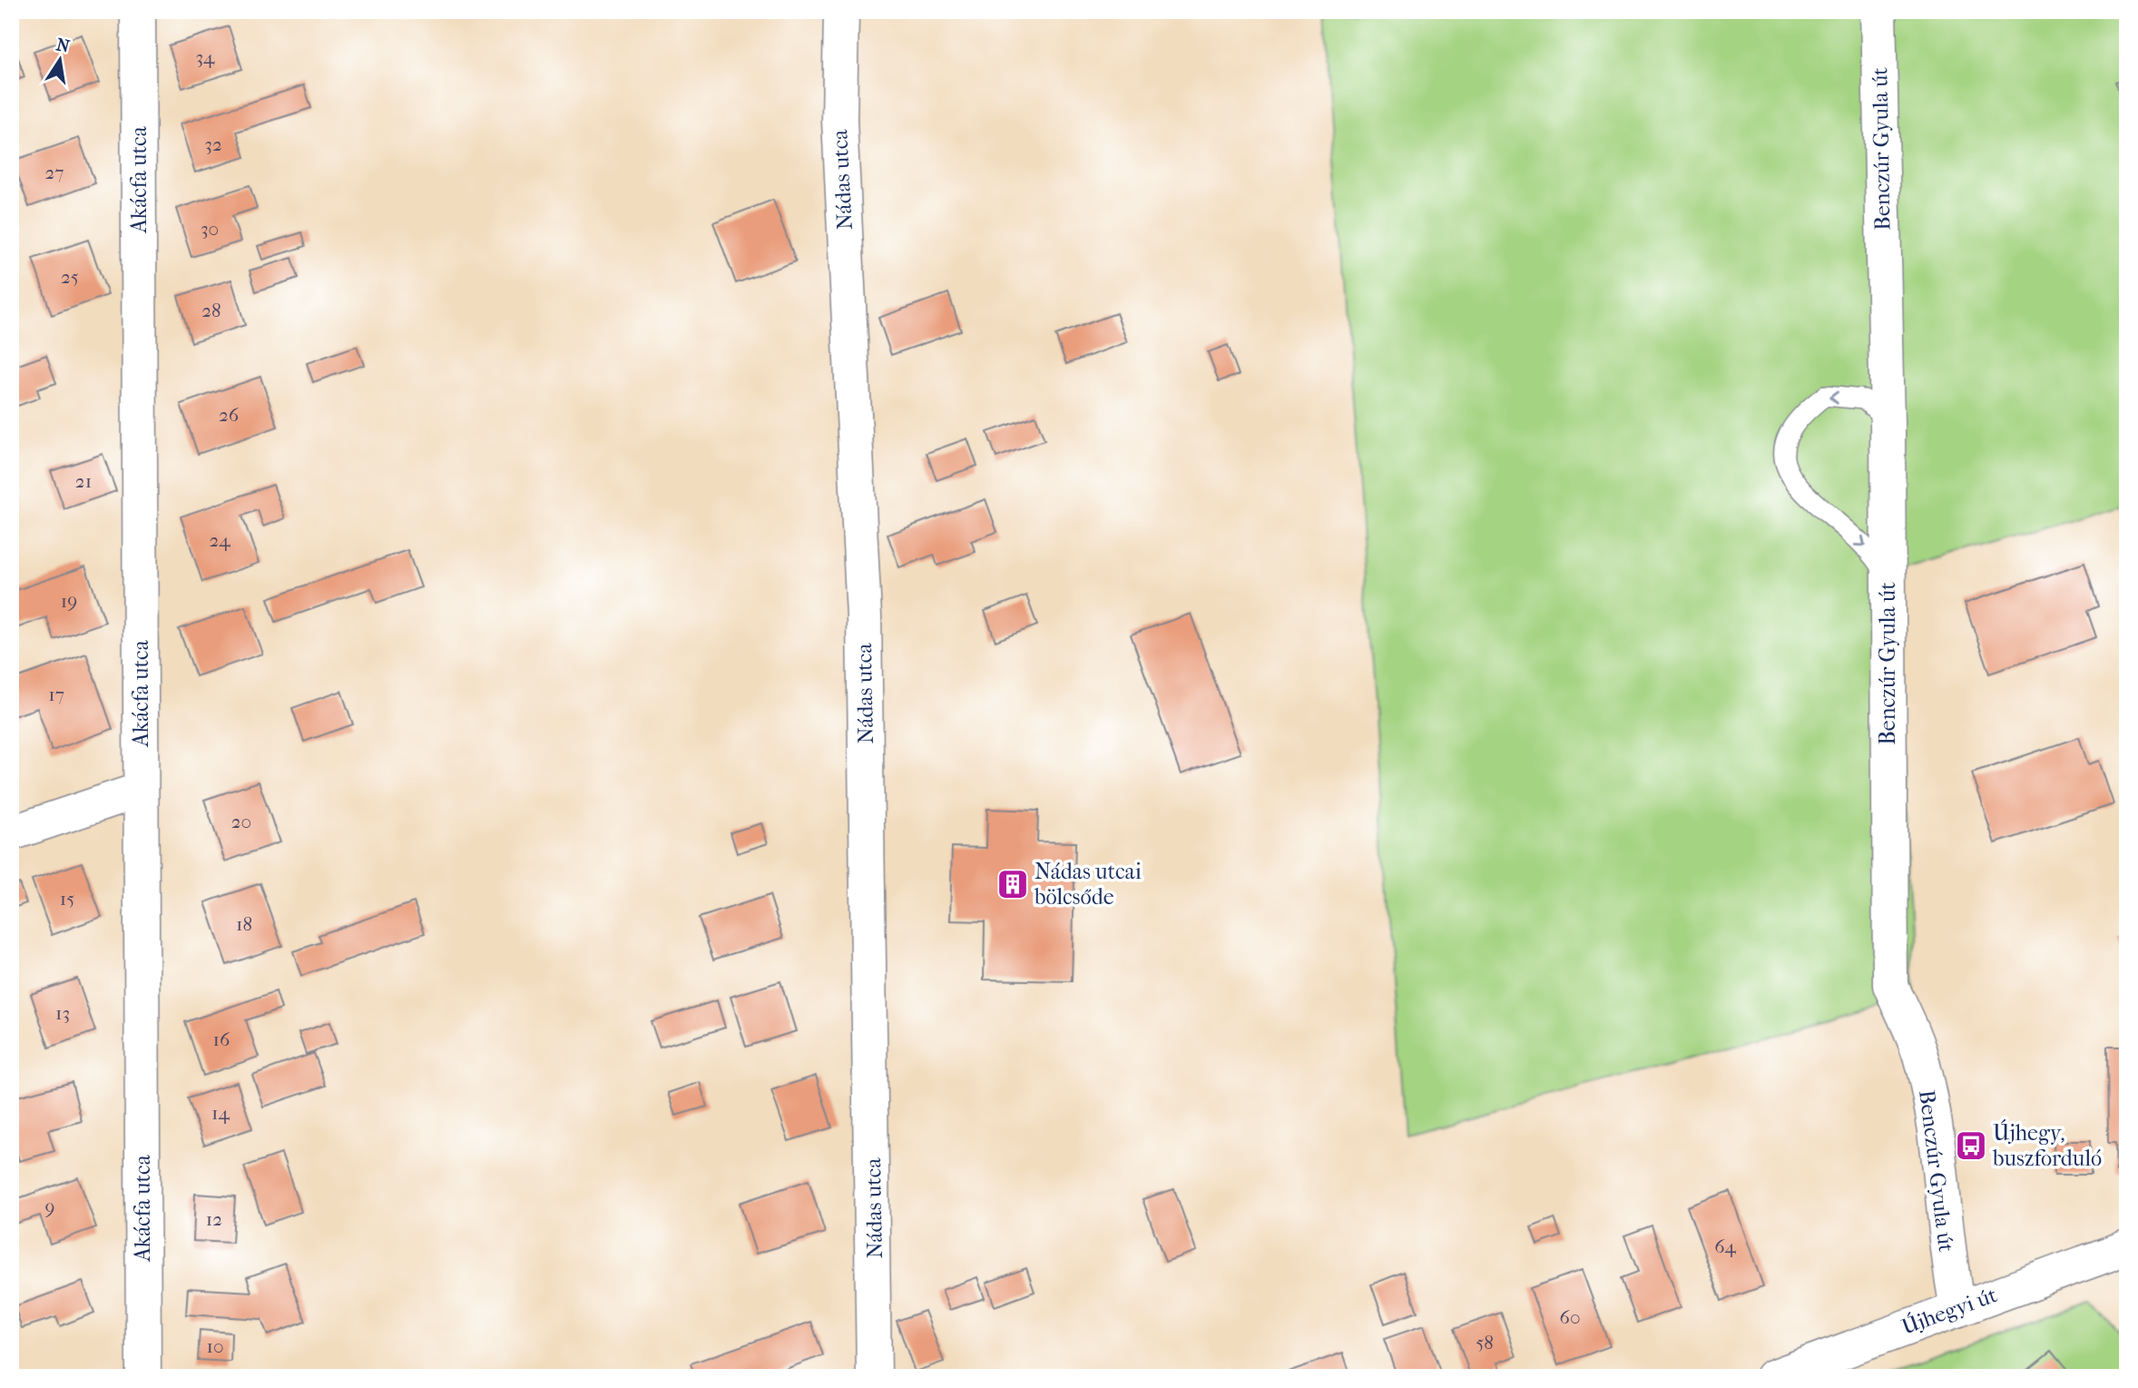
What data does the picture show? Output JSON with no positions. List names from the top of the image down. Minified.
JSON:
{"streets":{"street":["Benczúr Gyula út","Akácfa utca","Nádas utca","Újhegyi út"]},"crossings":[["Benczúr Gyula út","Újhegyi út"]],"places":{"building":["Nádas utcai bölcsőde"],"bus stop":["Újhegy, buszforduló"]},"house_numbers":["34","32","27","30","25","28","26","21","24","19","17","20","15","18","13","16","14","9","12","64","60","58","10"],"north":"top"}
